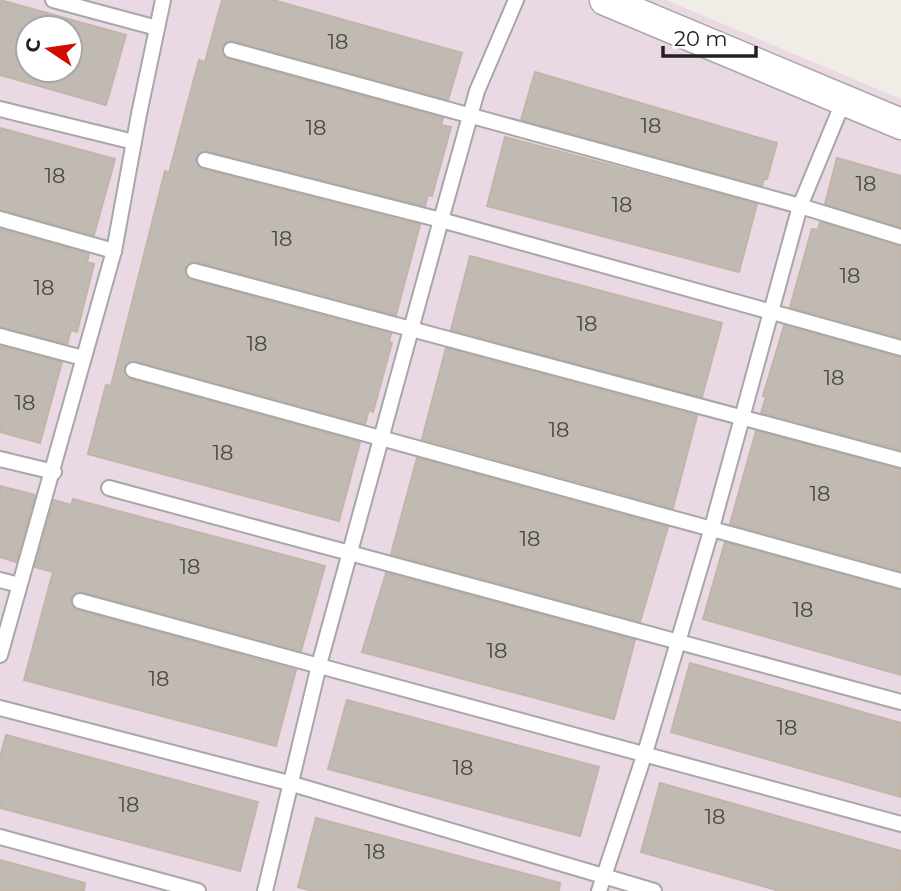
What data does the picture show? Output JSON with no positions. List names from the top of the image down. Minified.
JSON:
{"house_numbers":["18","18","18","18","18","18","18","18","18","18","18","18","18","18","18","18","18","18","18","18","18","18","18","18","18","18"],"scale_bar":"20 m","north":"left"}
